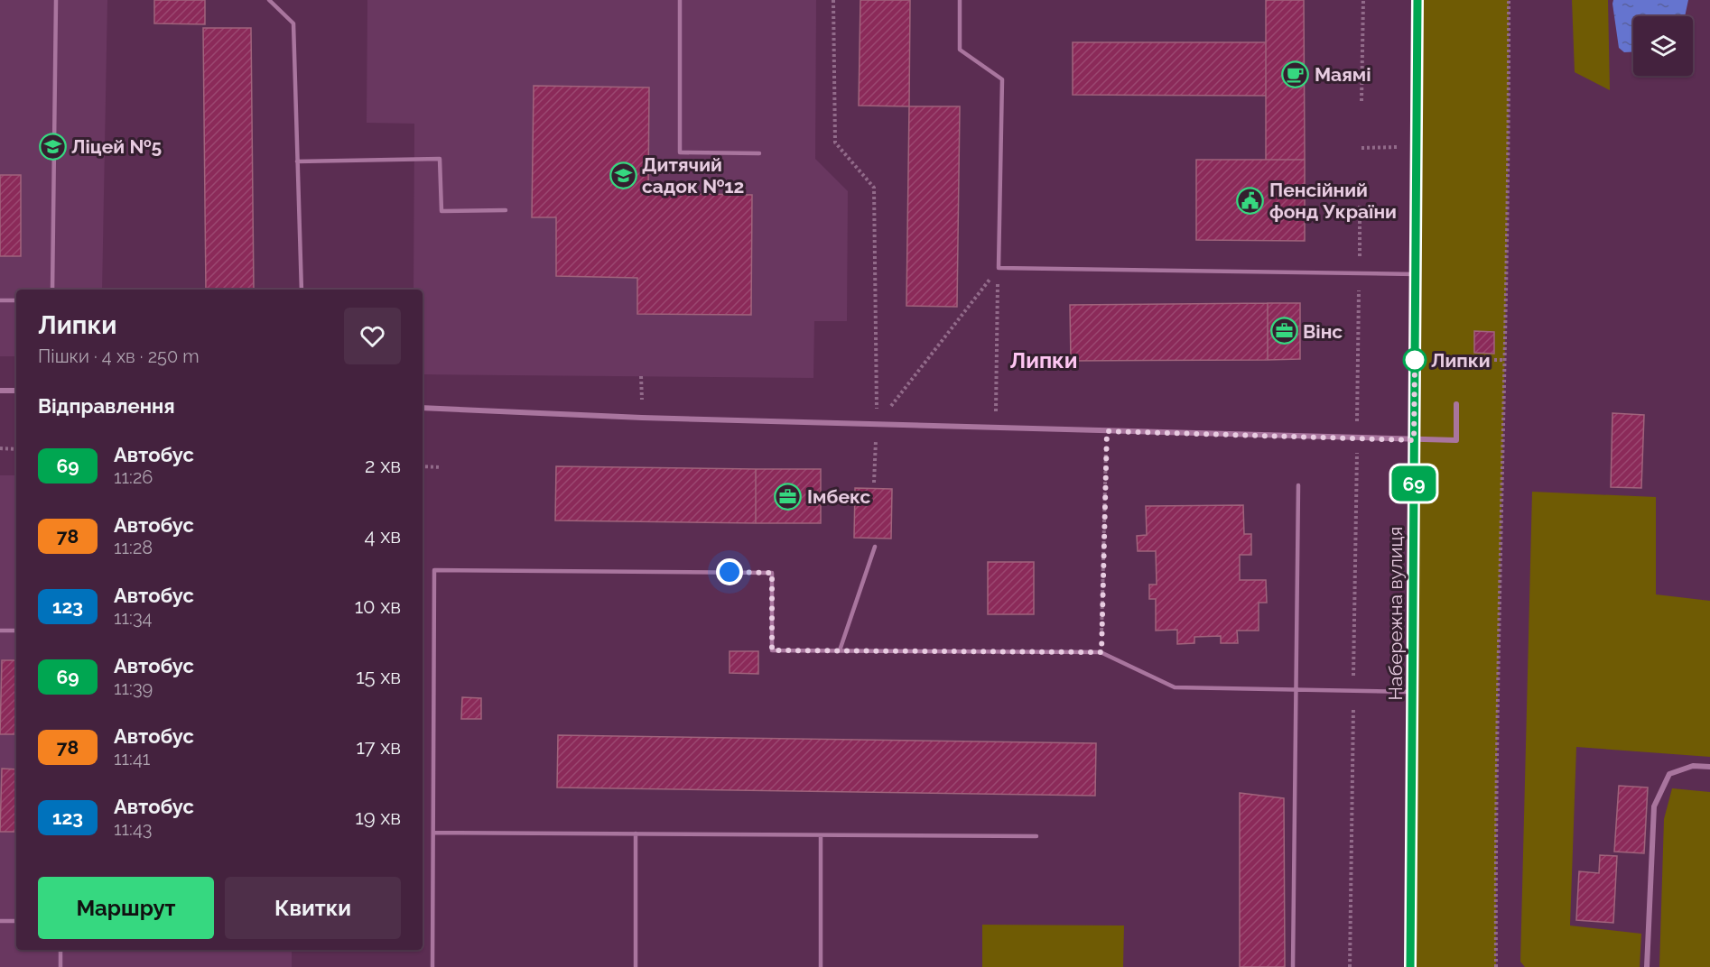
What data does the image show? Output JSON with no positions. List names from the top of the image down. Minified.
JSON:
{"streets":{"street":["Набережна вулиця"]},"districts":["Липки"],"places":{"cafe":["Маямі"],"school or university":["Ліцей №5","Дитячий садок №12"],"public building":["Пенсійний фонд України"],"office":["Вінс","Імбекс"],"other":["Липки"]},"lines":["bus line 69"],"page":{"on_map":"69","heading":[["Липки","Пішки · 4 хв · 250 m"],"Відправлення"],"list":[{"mark":"69","name":"Автобус","note":"11:26","value":"2 хв"},{"mark":"78","name":"Автобус","note":"11:28","value":"4 хв"},{"mark":"123","name":"Автобус","note":"11:34","value":"10 хв"},{"mark":"69","name":"Автобус","note":"11:39","value":"15 хв"},{"mark":"78","name":"Автобус","note":"11:41","value":"17 хв"},{"mark":"123","name":"Автобус","note":"11:43","value":"19 хв"}],"buttons":["Маршрут","Квитки"]}}
